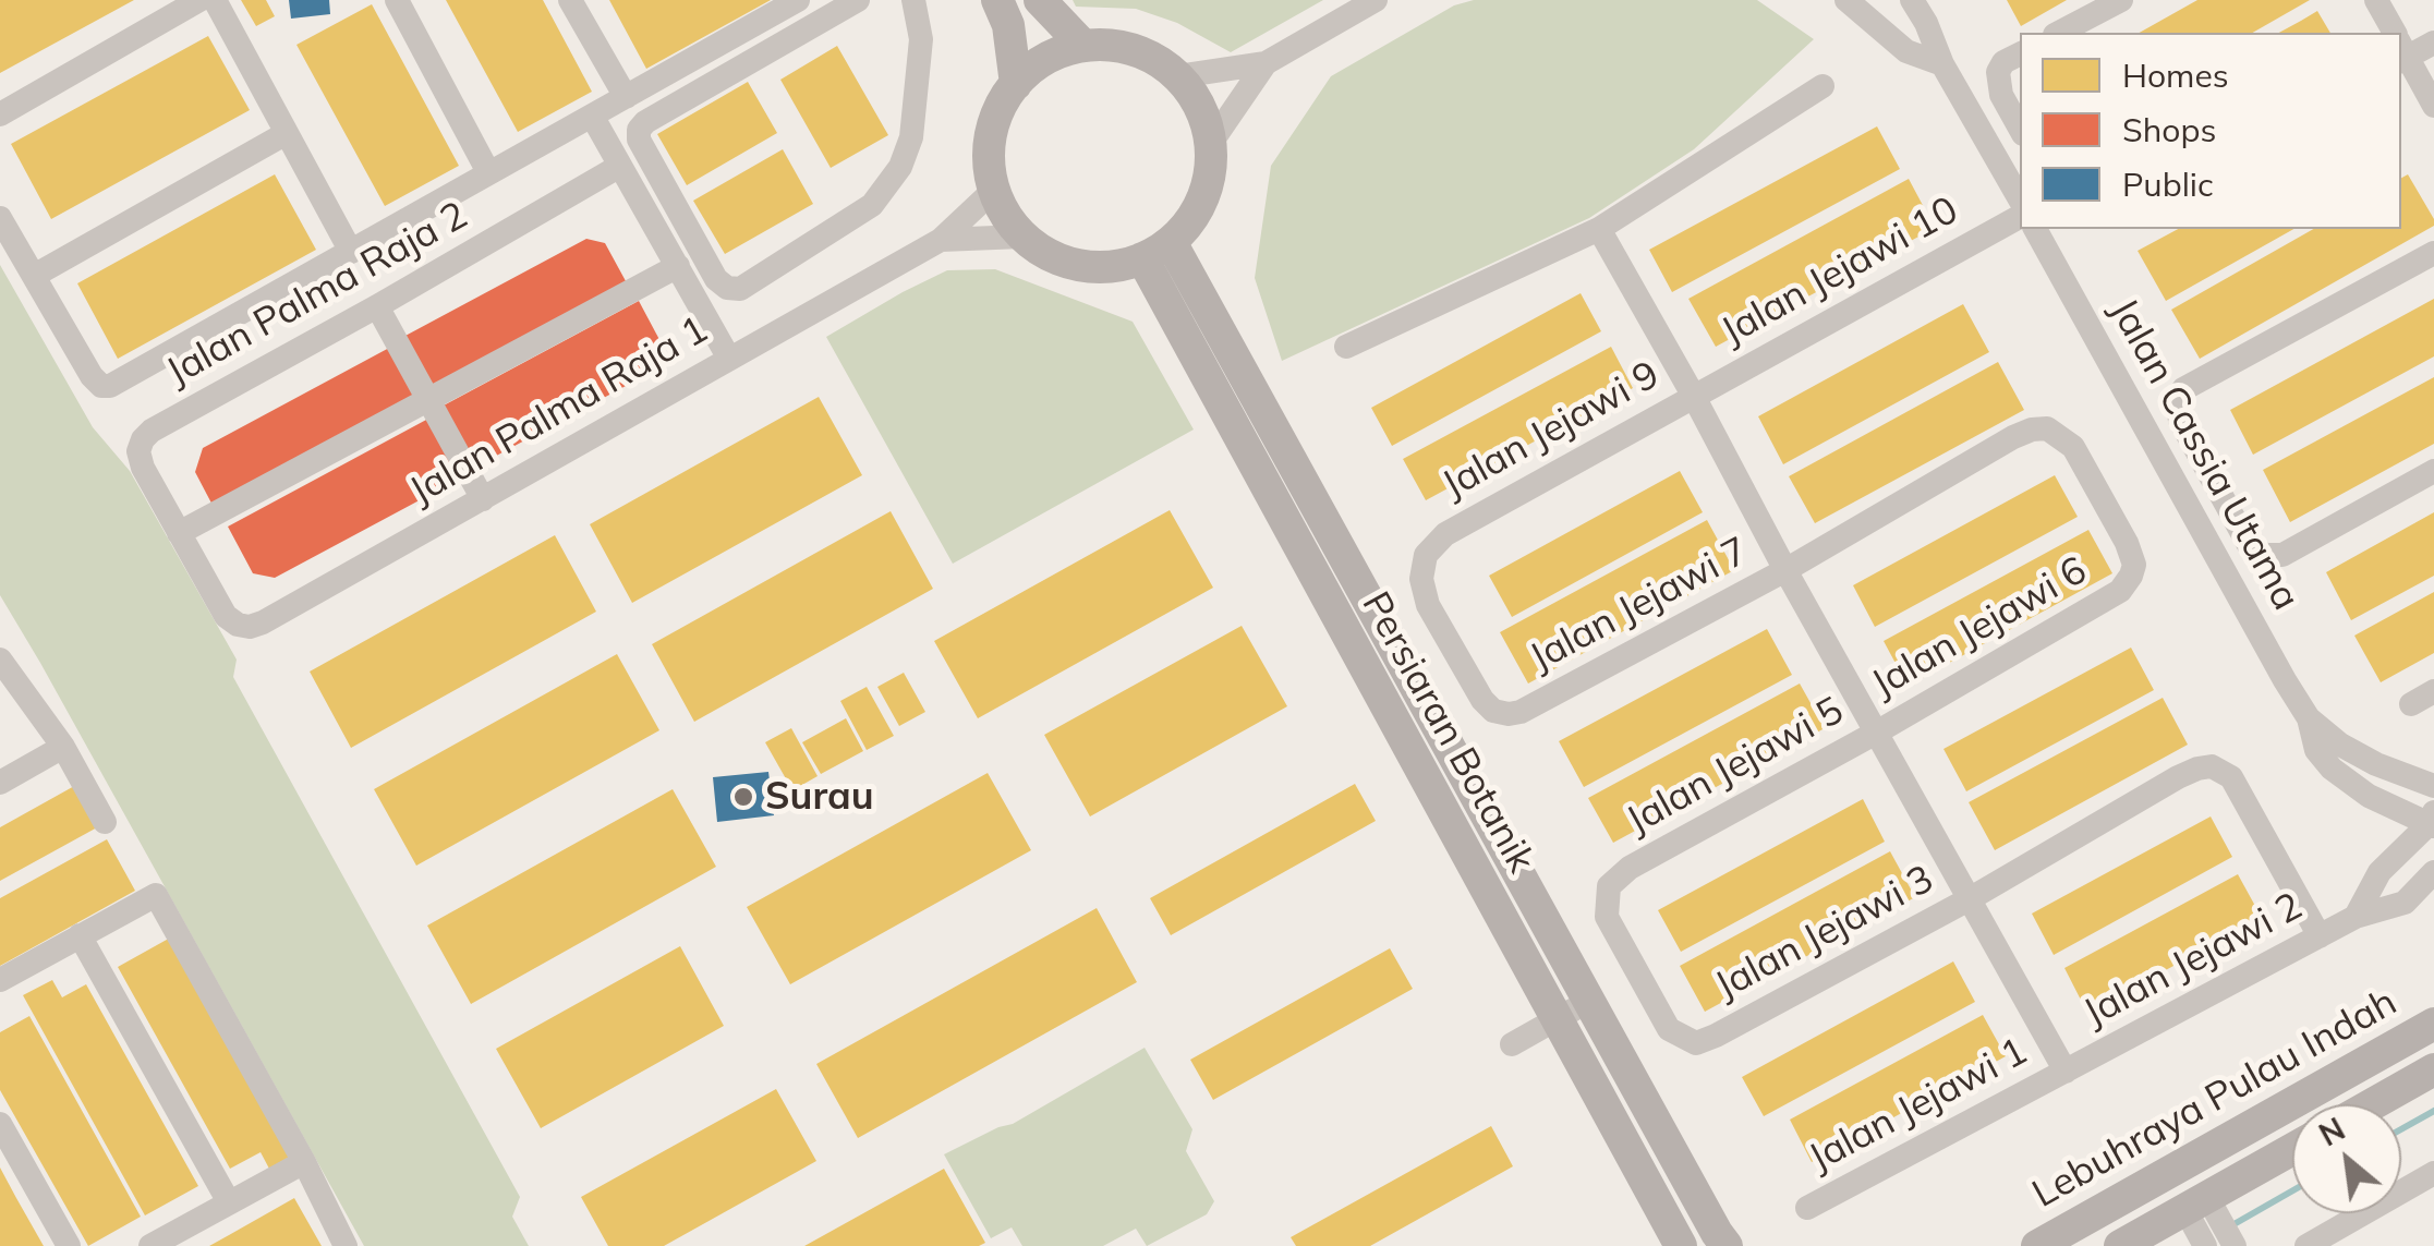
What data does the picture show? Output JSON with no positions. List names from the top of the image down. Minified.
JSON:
{"streets":{"main road":["Persiaran Botanik","Lebuhraya Pulau Indah"],"street":["Jalan Jejawi 10","Jalan Palma Raja 2","Jalan Palma Raja 1","Jalan Jejawi 9","Jalan Cassia Utama","Jalan Jejawi 7","Jalan Jejawi 6","Jalan Jejawi 5","Jalan Jejawi 3","Jalan Jejawi 2","Jalan Jejawi 1"]},"crossings":[["Jalan Jejawi 10","Jalan Jejawi 9"],["Jalan Palma Raja 2","Jalan Palma Raja 1"],["Jalan Palma Raja 1","Persiaran Botanik"],["Jalan Jejawi 9","Jalan Jejawi 7"],["Jalan Cassia Utama","Jalan Jejawi 2"],["Jalan Jejawi 7","Jalan Jejawi 6"],["Jalan Jejawi 6","Jalan Jejawi 5"],["Jalan Jejawi 5","Jalan Jejawi 3"],["Jalan Jejawi 3","Jalan Jejawi 2"],["Jalan Jejawi 2","Jalan Jejawi 1"]],"places":["Surau"],"legend":["Homes","Shops","Public"],"north":"top left"}
